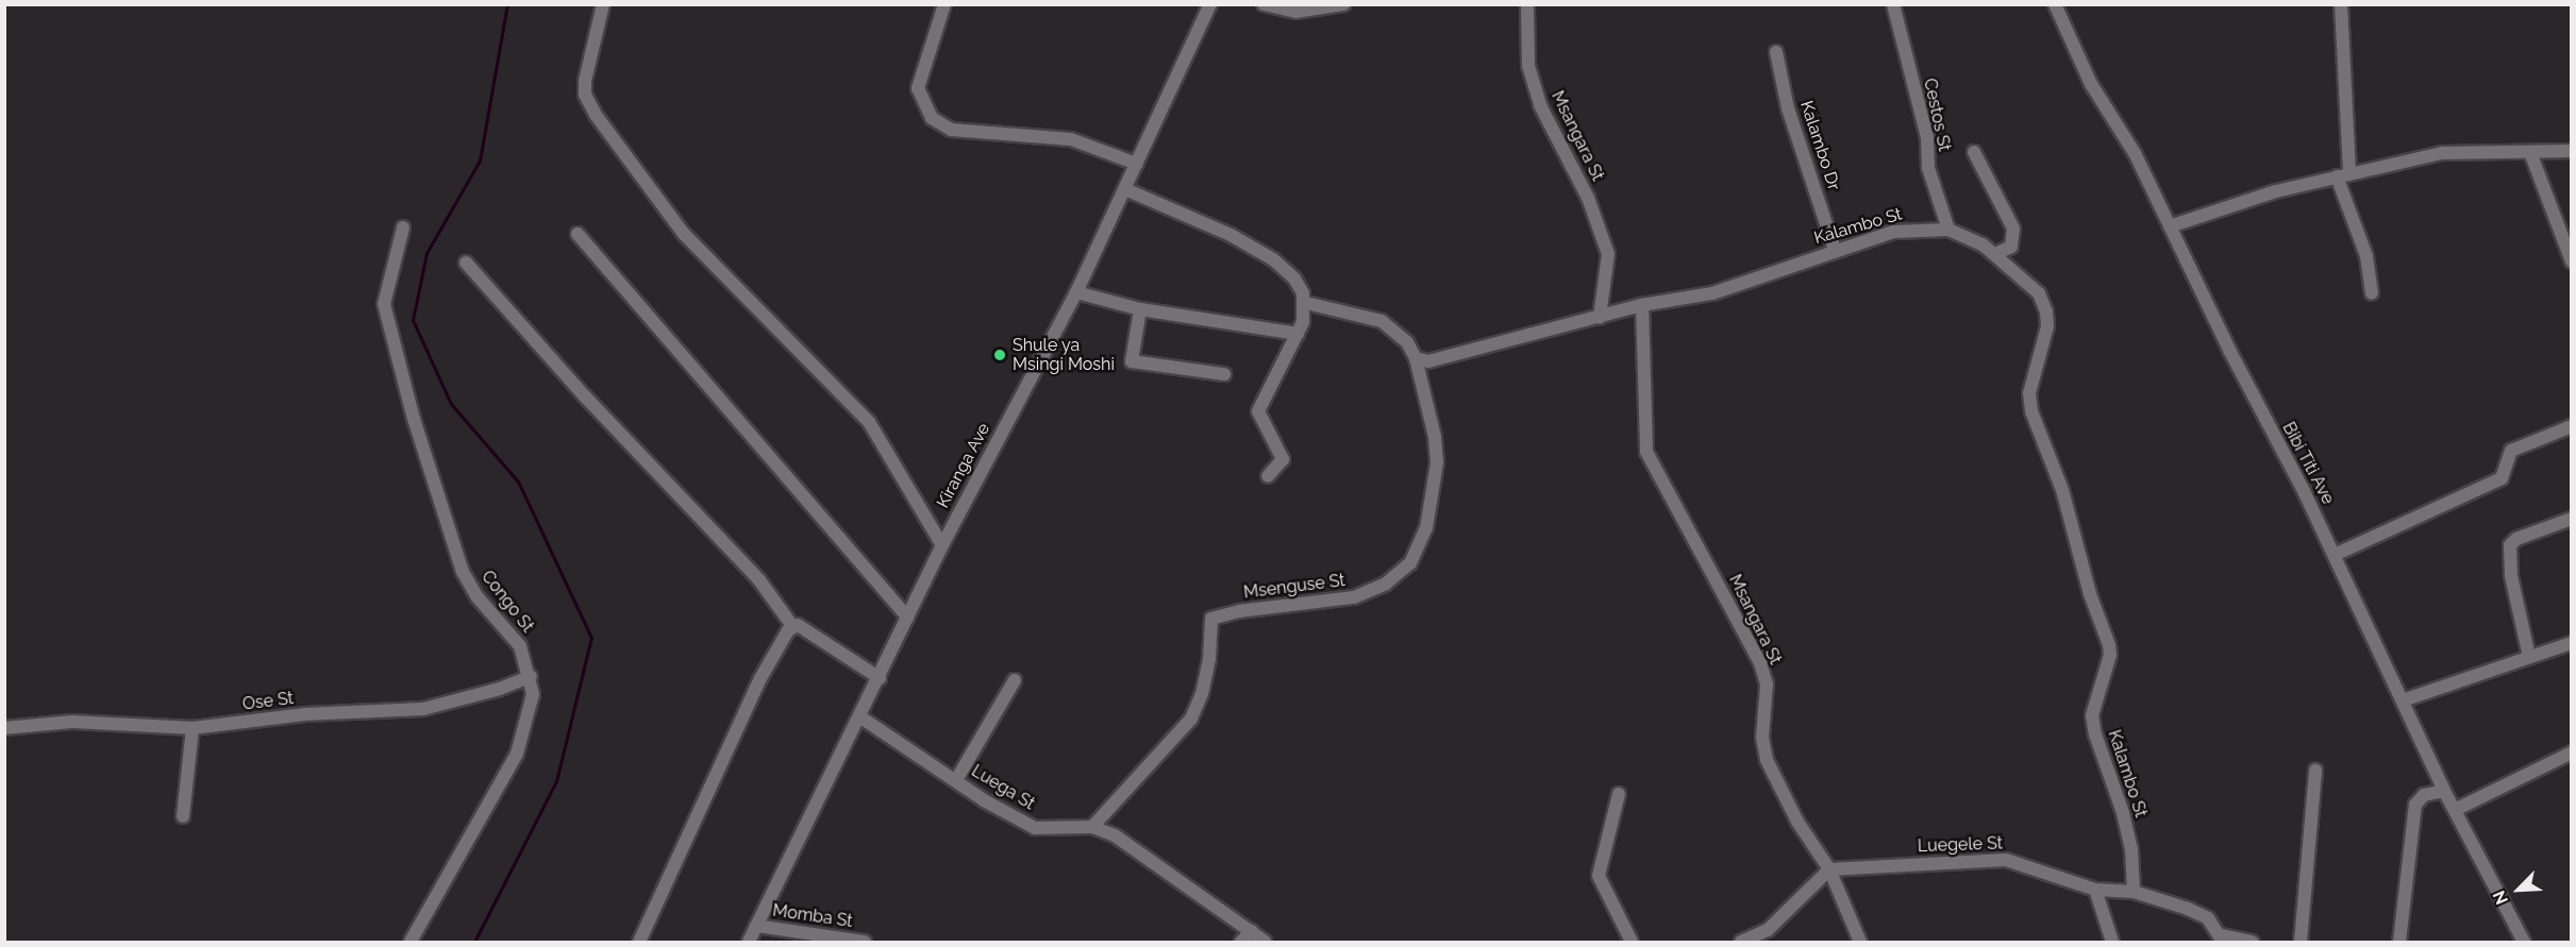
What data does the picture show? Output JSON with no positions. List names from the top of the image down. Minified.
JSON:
{"streets":{"street":["Cestos St","Msangara St","Kalambo Dr","Kalambo St","Bibi Titi Ave","Kiranga Ave","Msenguse St","Congo St","Ose St","Luega St","Luegele St","Momba St"]},"crossings":[["Cestos St","Kalambo St"],["Msangara St","Kalambo St"],["Msangara St","Luegele St"],["Kalambo Dr","Kalambo St"],["Kalambo St","Msenguse St"],["Kalambo St","Luegele St"],["Kiranga Ave","Luega St"],["Kiranga Ave","Momba St"],["Msenguse St","Luega St"],["Congo St","Ose St"]],"places":["Shule ya Msingi Moshi"],"north":"bottom left"}
